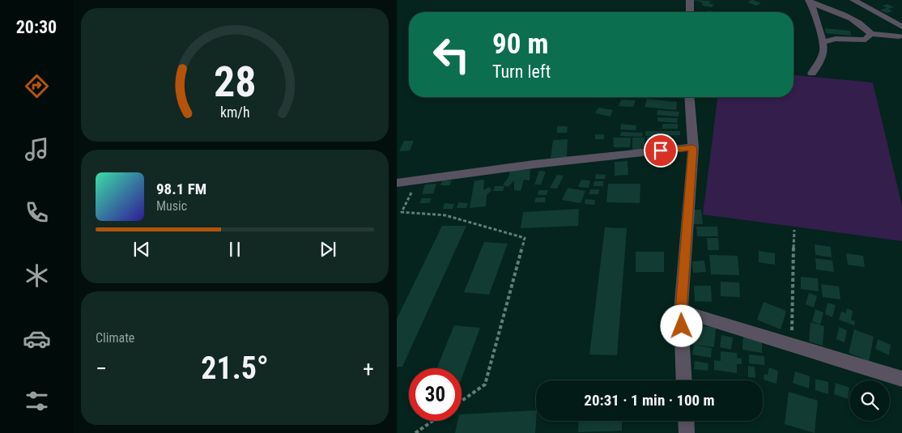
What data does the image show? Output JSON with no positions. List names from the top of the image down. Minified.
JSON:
{"page":{"tabs":"20:30","turn":["90 m","Turn left"],"song":["98.1 FM","Music"],"tile":"Climate","heat":["−","21.5°","+"],"limit":"30","trip":"20:31 · 1 min · 100 m","gauge":["28","km/h"]}}
